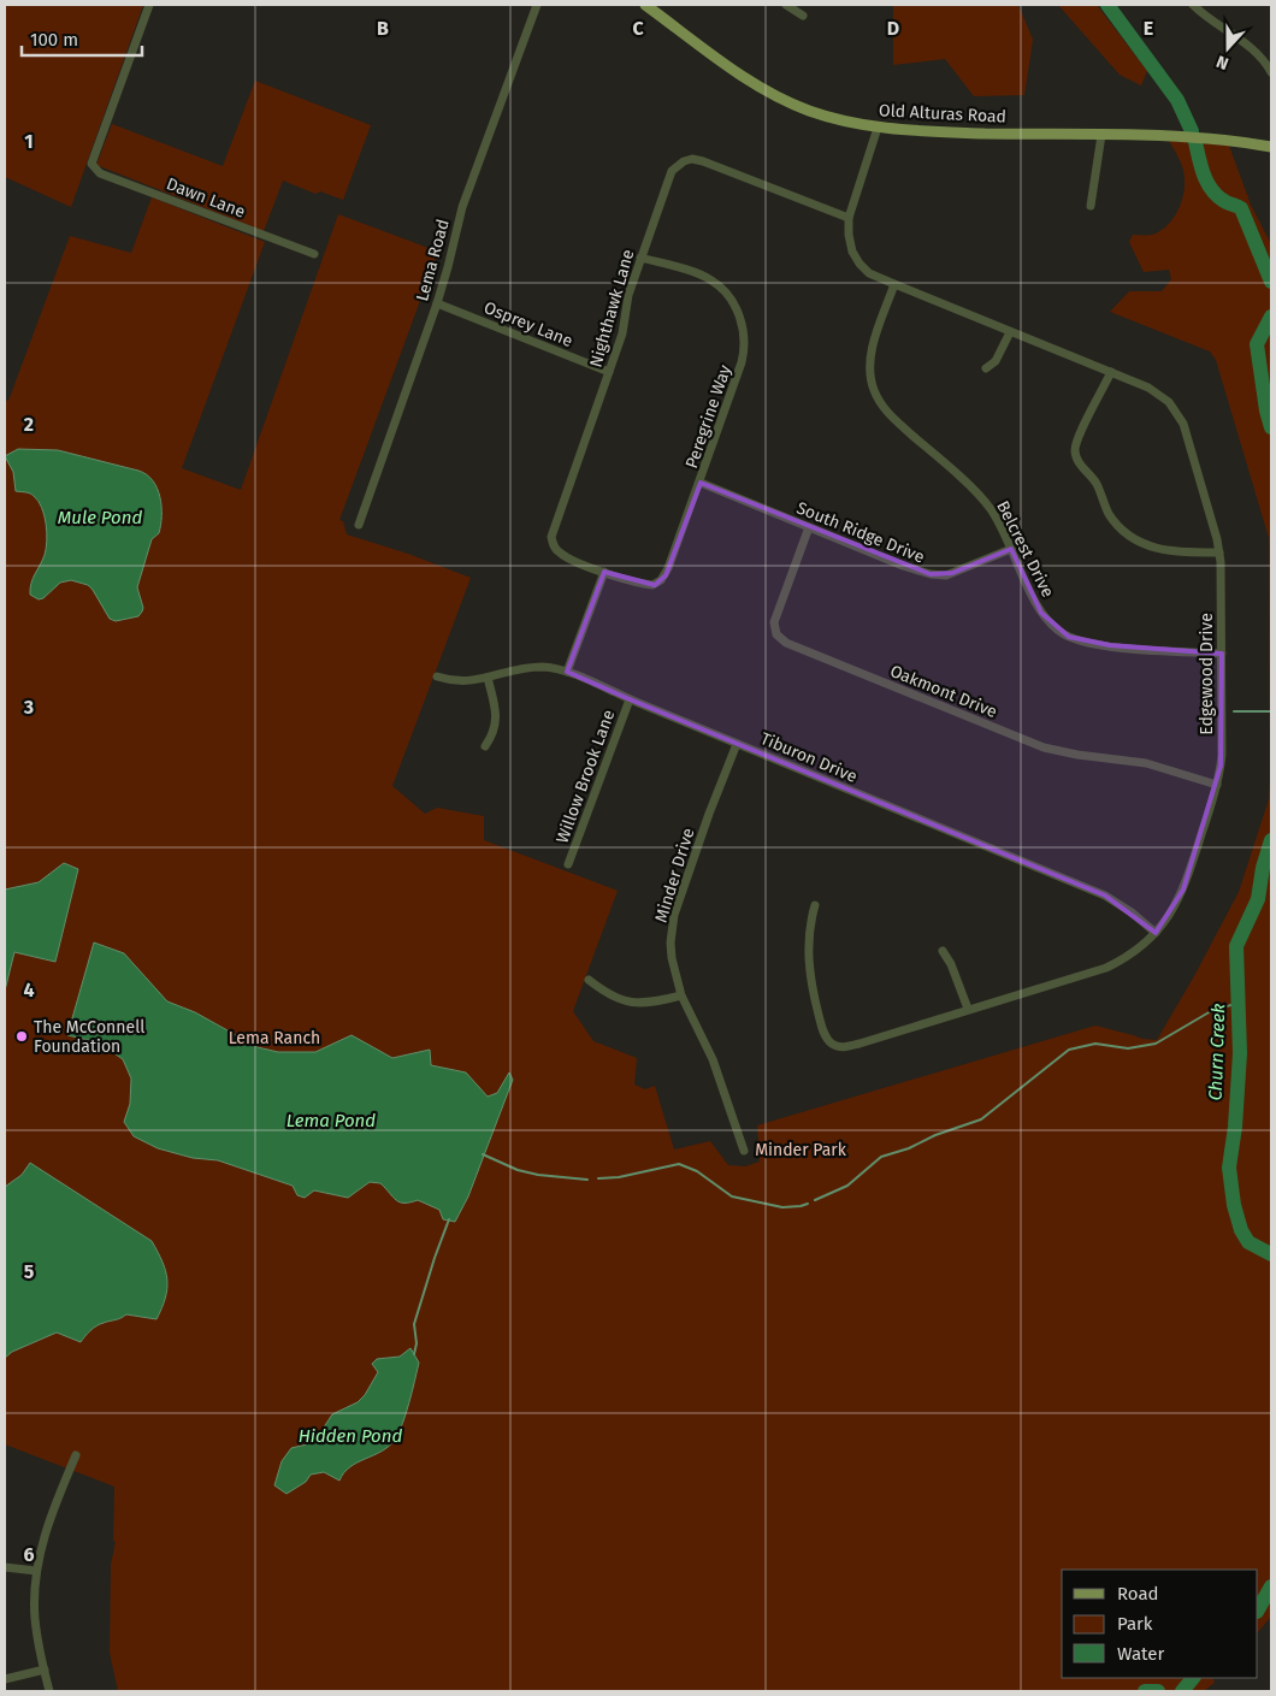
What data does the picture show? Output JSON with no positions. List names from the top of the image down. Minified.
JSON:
{"streets":{"main road":["Old Alturas Road"],"street":["Dawn Lane","Lema Road","Nighthawk Lane","Osprey Lane","Peregrine Way","South Ridge Drive","Belcrest Drive","Edgewood Drive","Oakmont Drive","Tiburon Drive","Willow Brook Lane","Minder Drive"]},"crossings":[["Old Alturas Road","Edgewood Drive"],["Lema Road","Osprey Lane"],["Nighthawk Lane","Osprey Lane"],["Nighthawk Lane","Peregrine Way"],["Nighthawk Lane","Edgewood Drive"],["Peregrine Way","South Ridge Drive"],["South Ridge Drive","Belcrest Drive"],["South Ridge Drive","Oakmont Drive"],["Belcrest Drive","Edgewood Drive"],["Edgewood Drive","Oakmont Drive"],["Edgewood Drive","Tiburon Drive"],["Tiburon Drive","Willow Brook Lane"],["Tiburon Drive","Minder Drive"]],"water":["Mule Pond","Churn Creek","Lema Pond","Hidden Pond"],"parks":["Lema Ranch","Minder Park"],"places":["The McConnell Foundation"],"legend":["Road","Park","Water"],"scale_bar":"100 m","north":"bottom","grid":{"columns":["B","C","D","E"],"rows":["1","2","3","4","5","6"]}}
